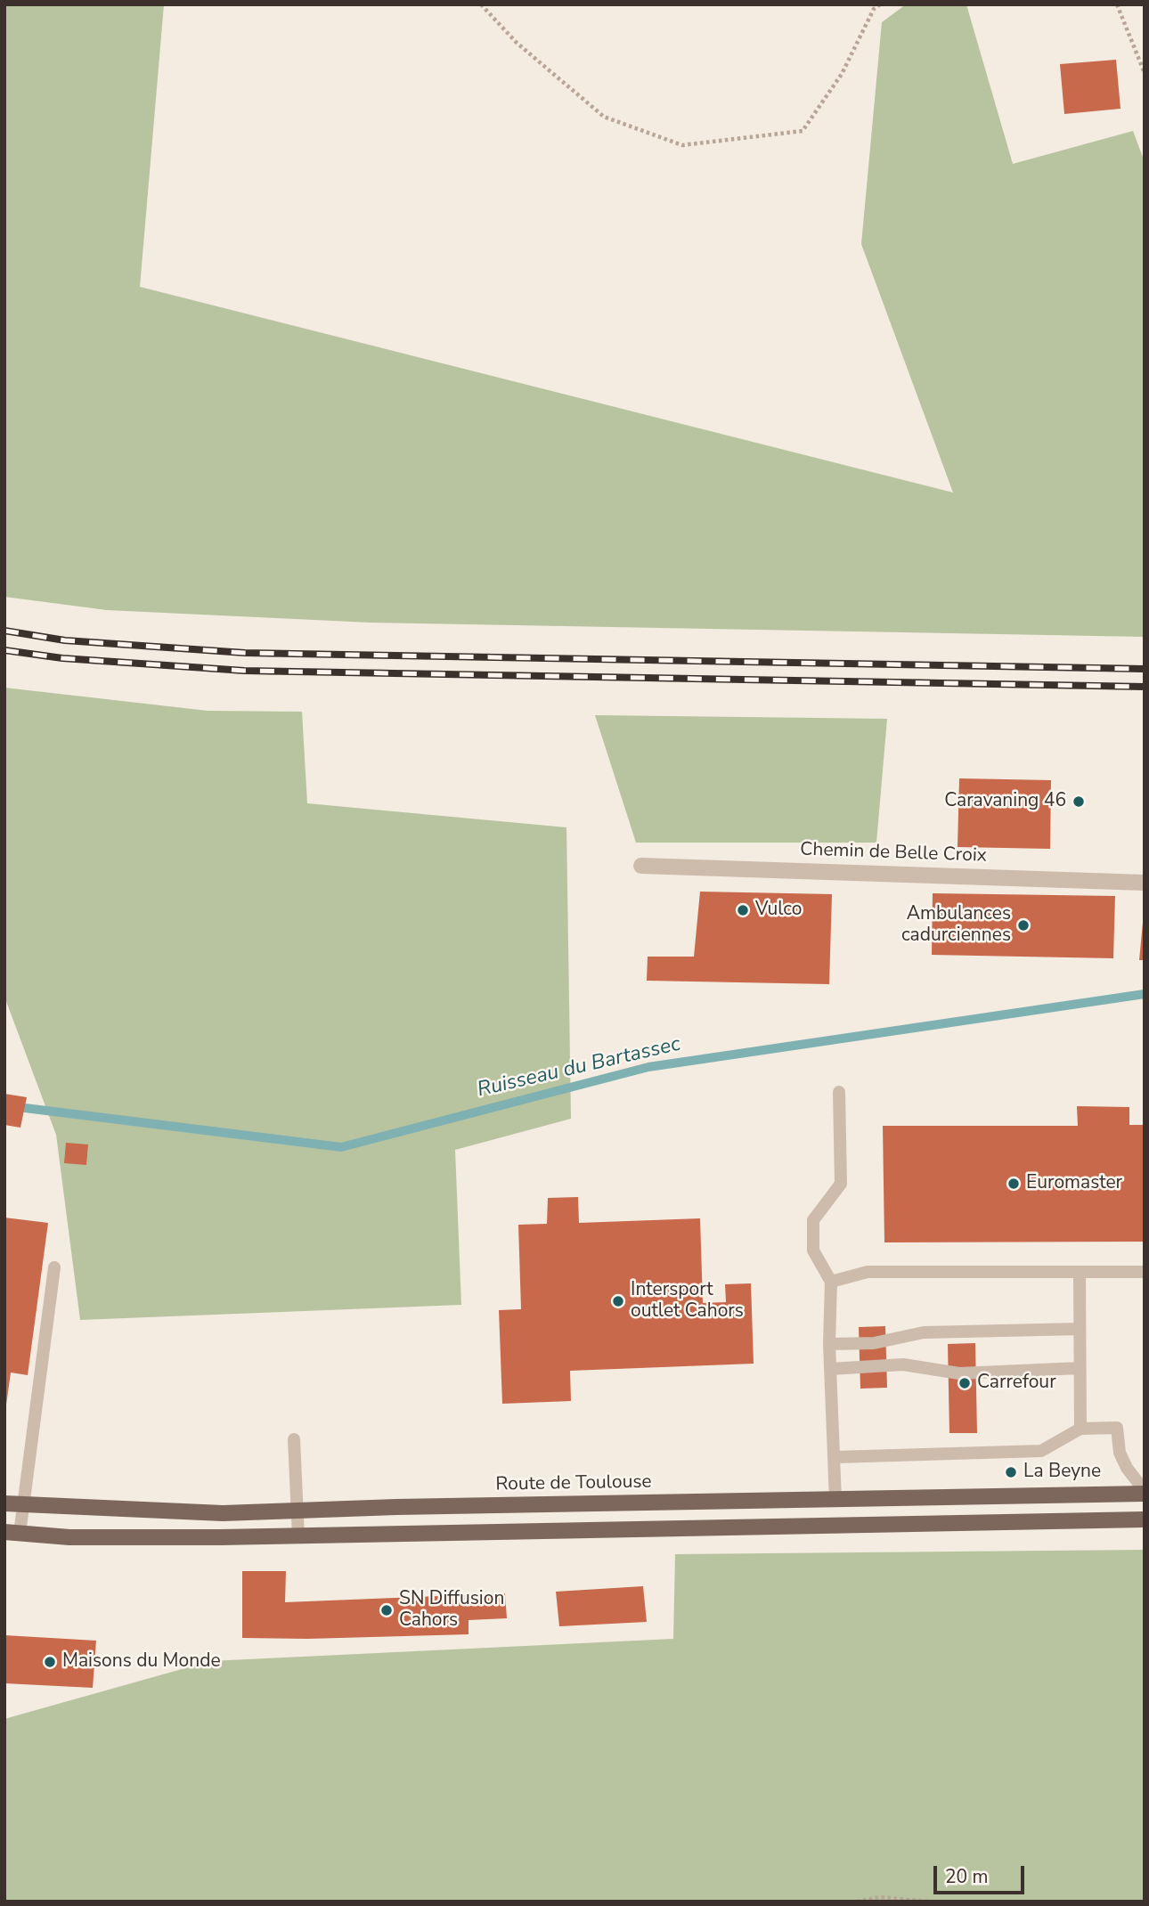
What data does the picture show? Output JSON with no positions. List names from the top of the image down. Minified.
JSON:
{"streets":{"main road":["Route de Toulouse"],"street":["Chemin de Belle Croix"]},"water":["Ruisseau du Bartassec"],"places":["Caravaning 46","Vulco","Ambulances cadurciennes","Euromaster","Intersport outlet Cahors","Carrefour","La Beyne","SN Diffusion Cahors","Maisons du Monde"],"scale_bar":"20 m"}
